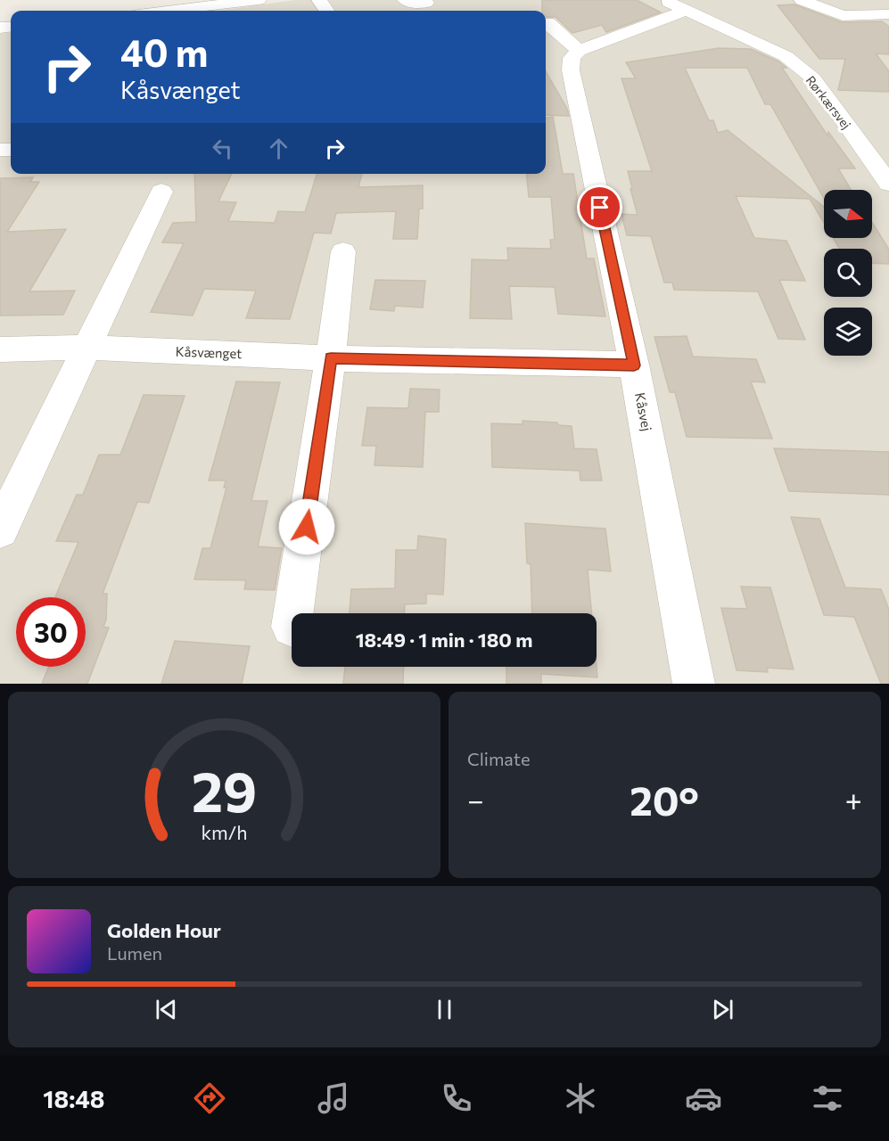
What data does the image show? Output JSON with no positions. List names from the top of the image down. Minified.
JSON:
{"streets":{"street":["Rørkærsvej","Kåsvænget","Kåsvej"]},"crossings":[["Kåsvænget","Kåsvej"]],"north":"right","page":{"turn":["40 m","Kåsvænget"],"limit":"30","trip":"18:49 · 1 min · 180 m","tile":"Climate","heat":["−","20°","+"],"song":["Golden Hour","Lumen"],"tabs":"18:48","gauge":["29","km/h"]}}
